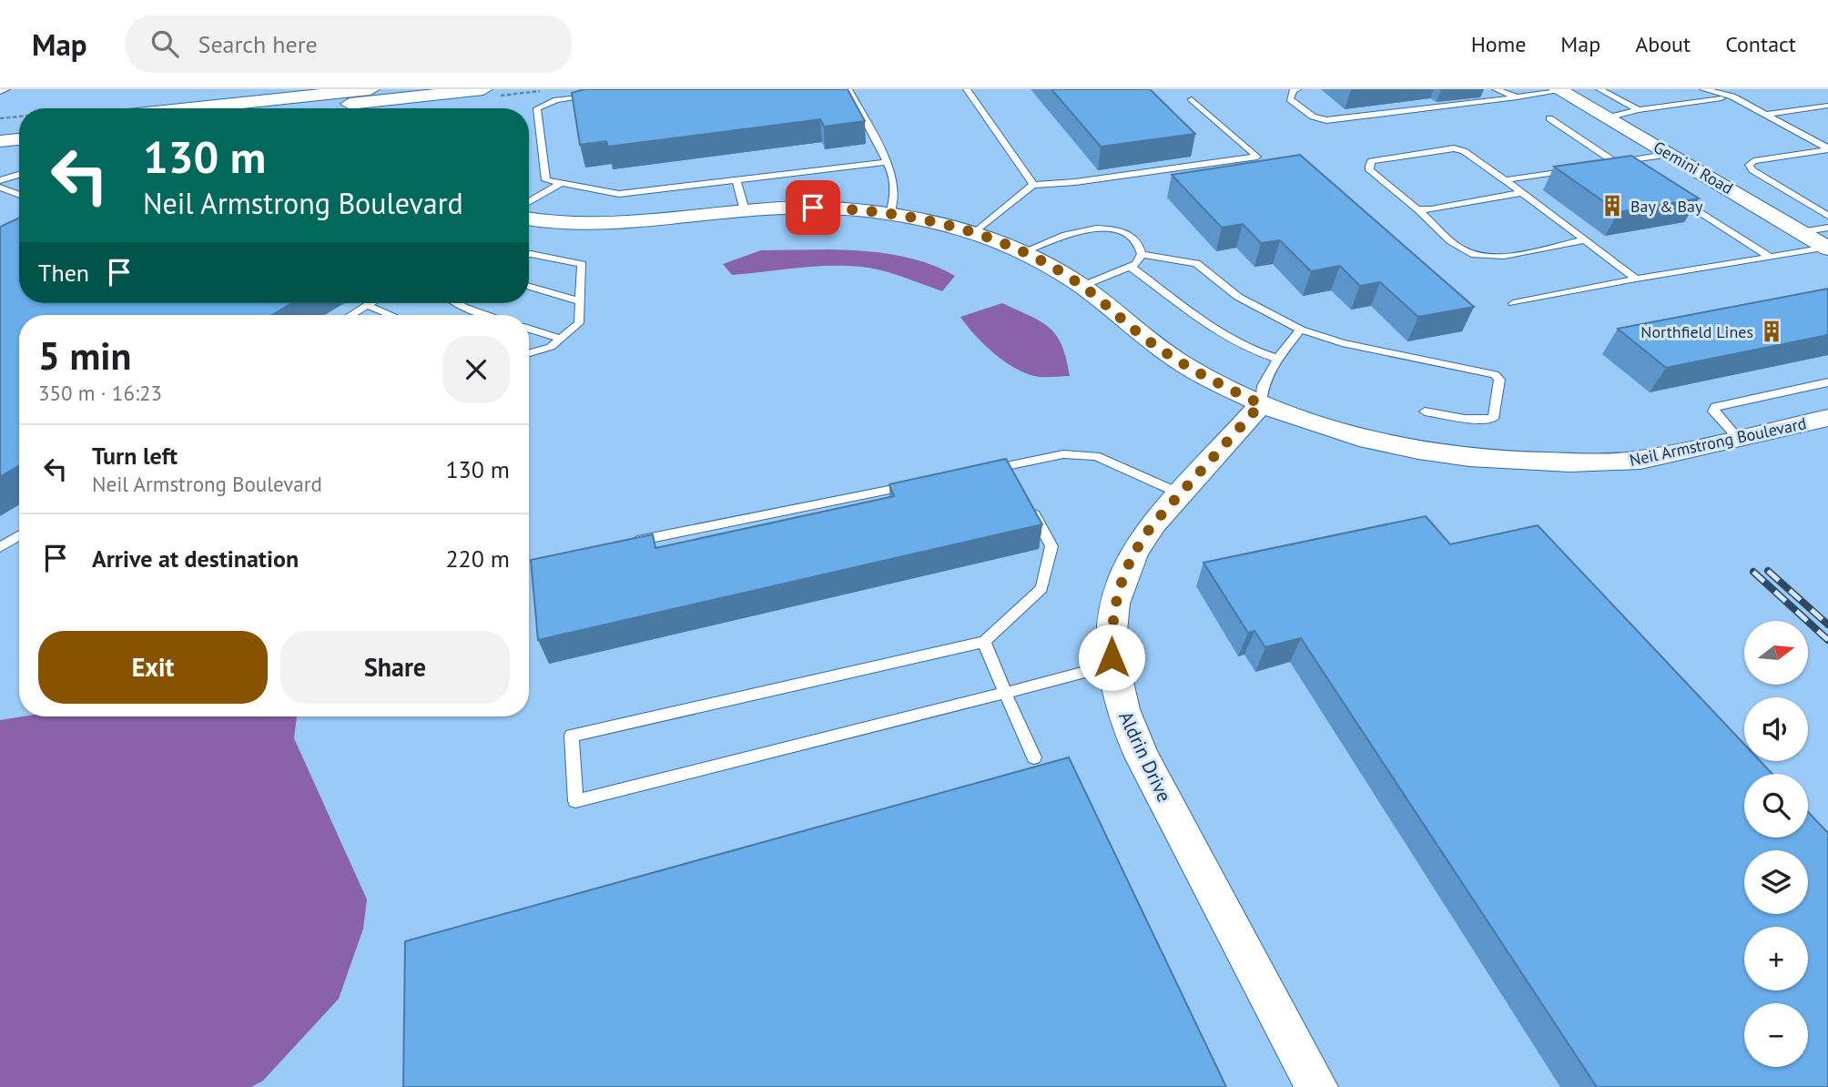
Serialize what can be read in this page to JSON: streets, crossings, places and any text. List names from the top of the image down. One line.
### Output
{"streets":{"street":["Gemini Road","Neil Armstrong Boulevard","Aldrin Drive"]},"crossings":[["Neil Armstrong Boulevard","Aldrin Drive"]],"places":{"building":["Bay & Bay","Northfield Lines"]},"north":"right","page":{"header":"Map","search":"Search here","nav":["Home","Map","About","Contact"],"turn":["130 m","Neil Armstrong Boulevard"],"then":"Then","heading":["5 min","350 m · 16:23"],"list":[{"name":"Turn left","note":"Neil Armstrong Boulevard","value":"130 m"},{"name":"Arrive at destination","value":"220 m"}],"buttons":["Exit","Share"],"map_buttons":["+","−"]}}
